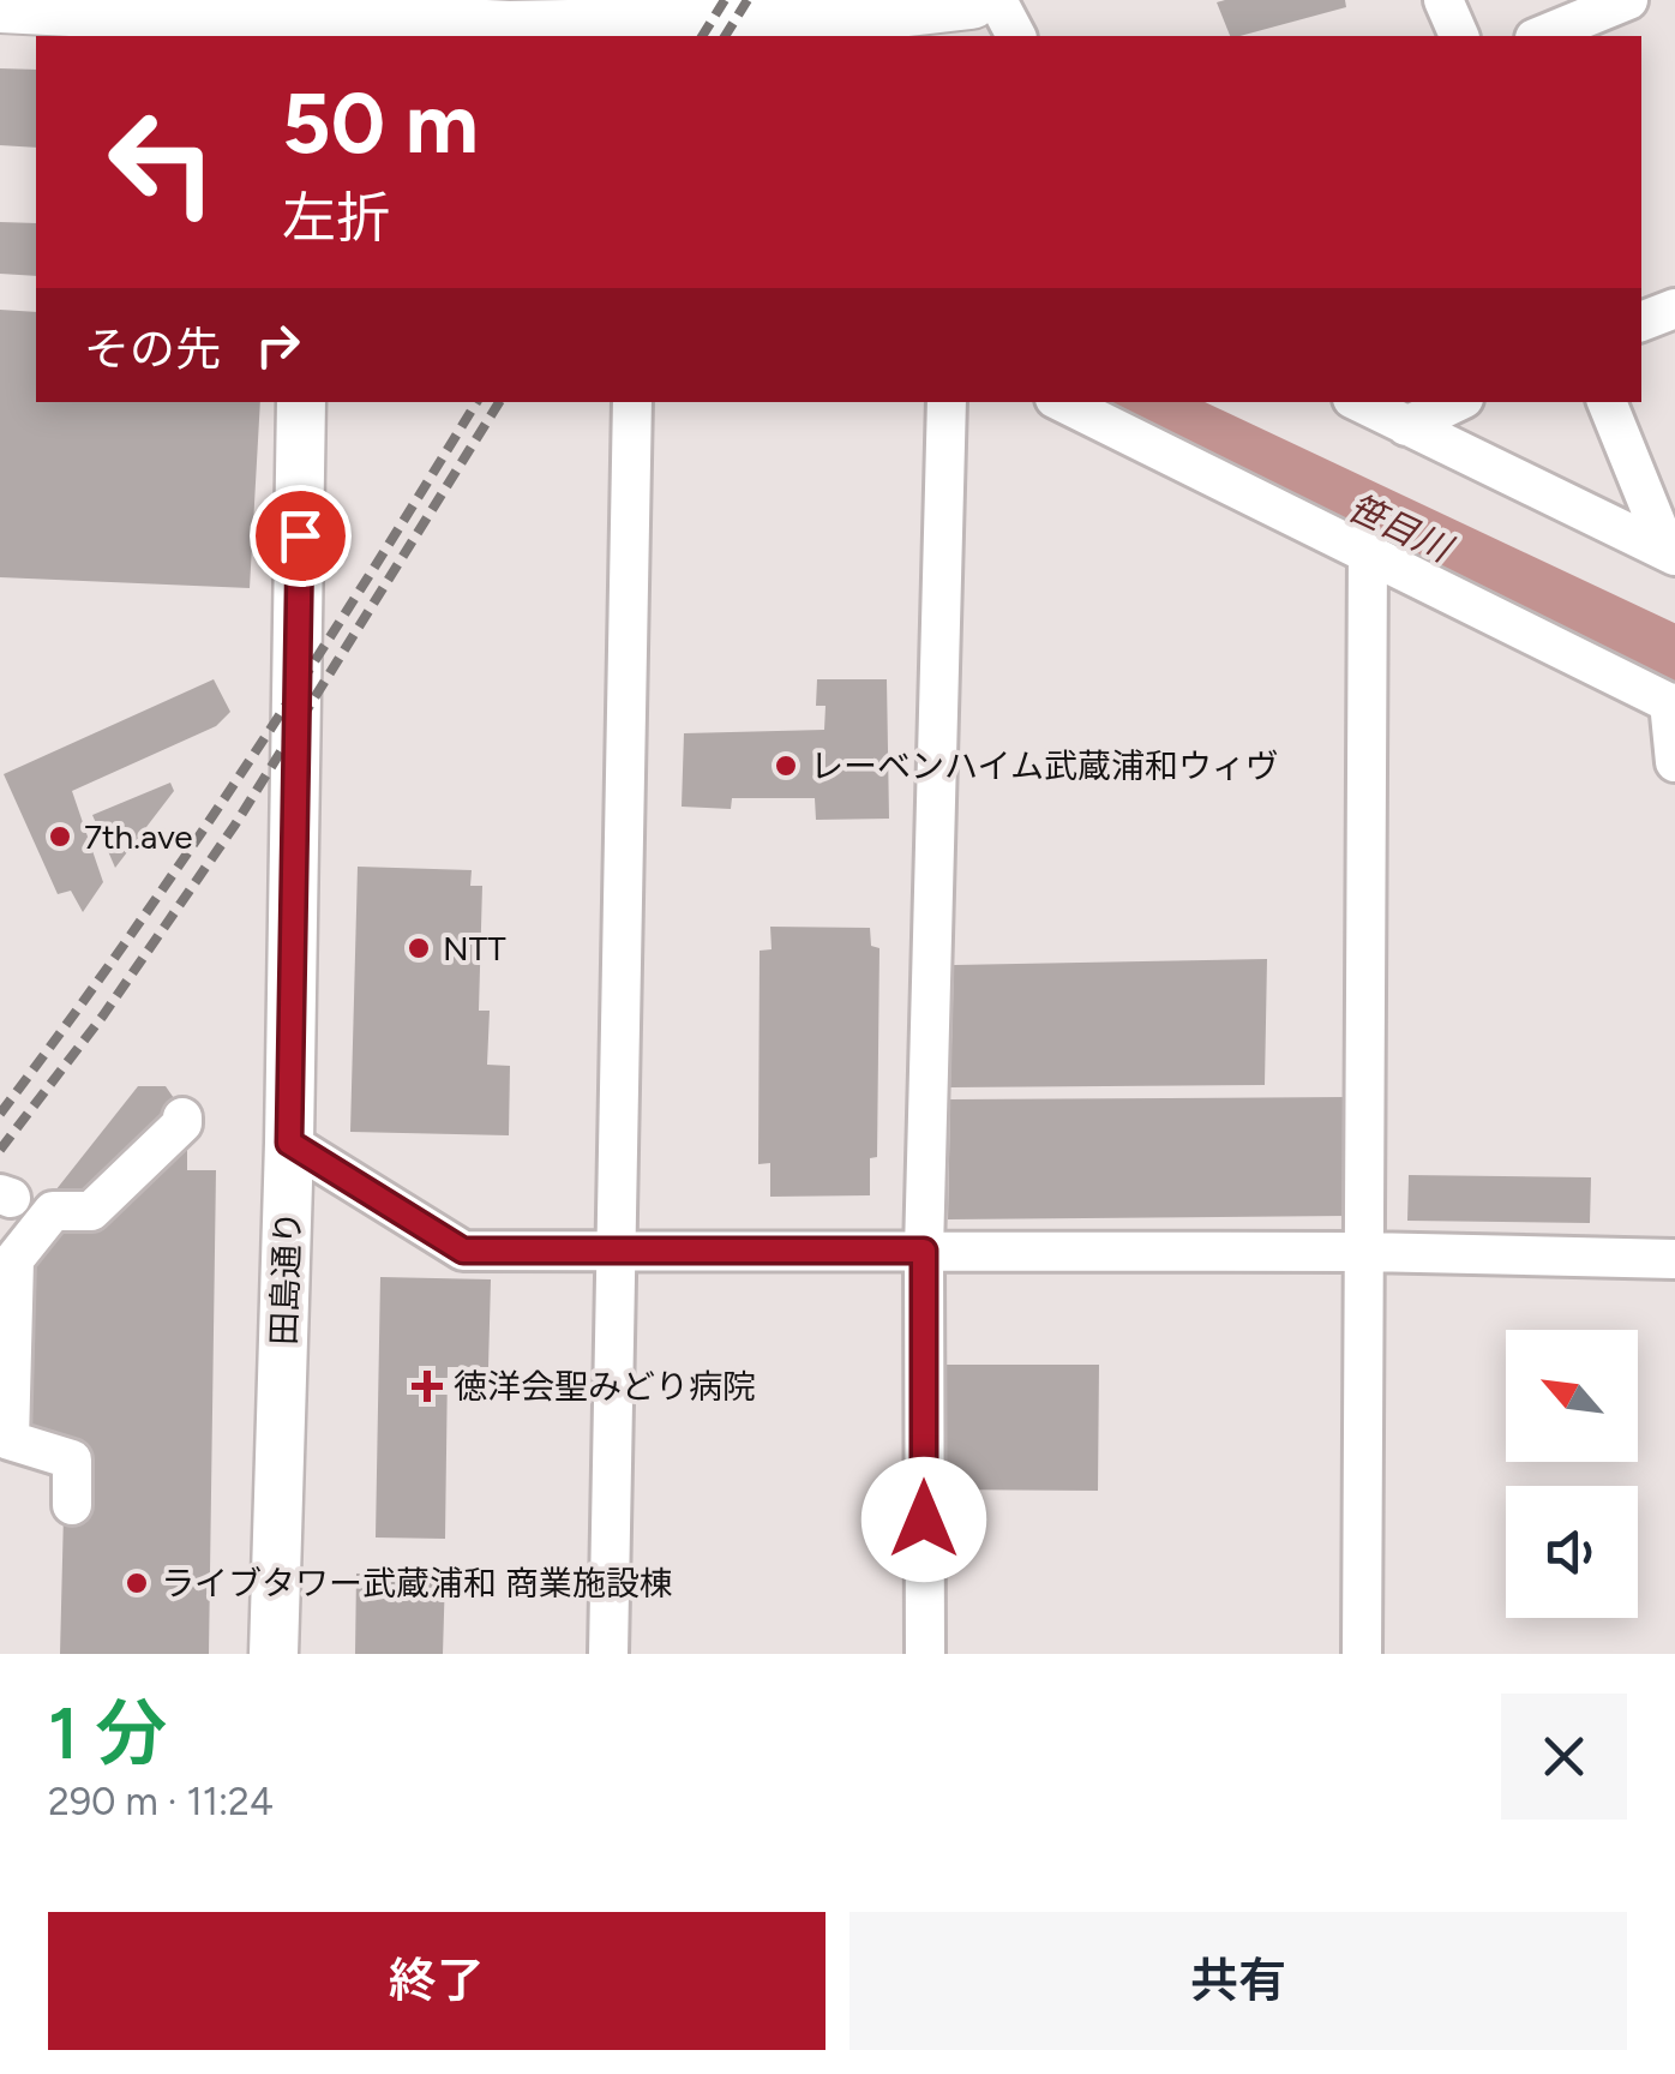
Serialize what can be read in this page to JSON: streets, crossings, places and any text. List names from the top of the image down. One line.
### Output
{"streets":{"main road":["田島通り"]},"water":["笹目川"],"places":{"other":["レーベンハイム武蔵浦和ウィヴ","7th.ave","NTT","ライブタワー武蔵浦和 商業施設棟"],"health":["徳洋会聖みどり病院"]},"north":"top left","page":{"turn":["50 m","左折"],"then":"その先","heading":["1 分","290 m · 11:24"],"buttons":["終了","共有"]}}
